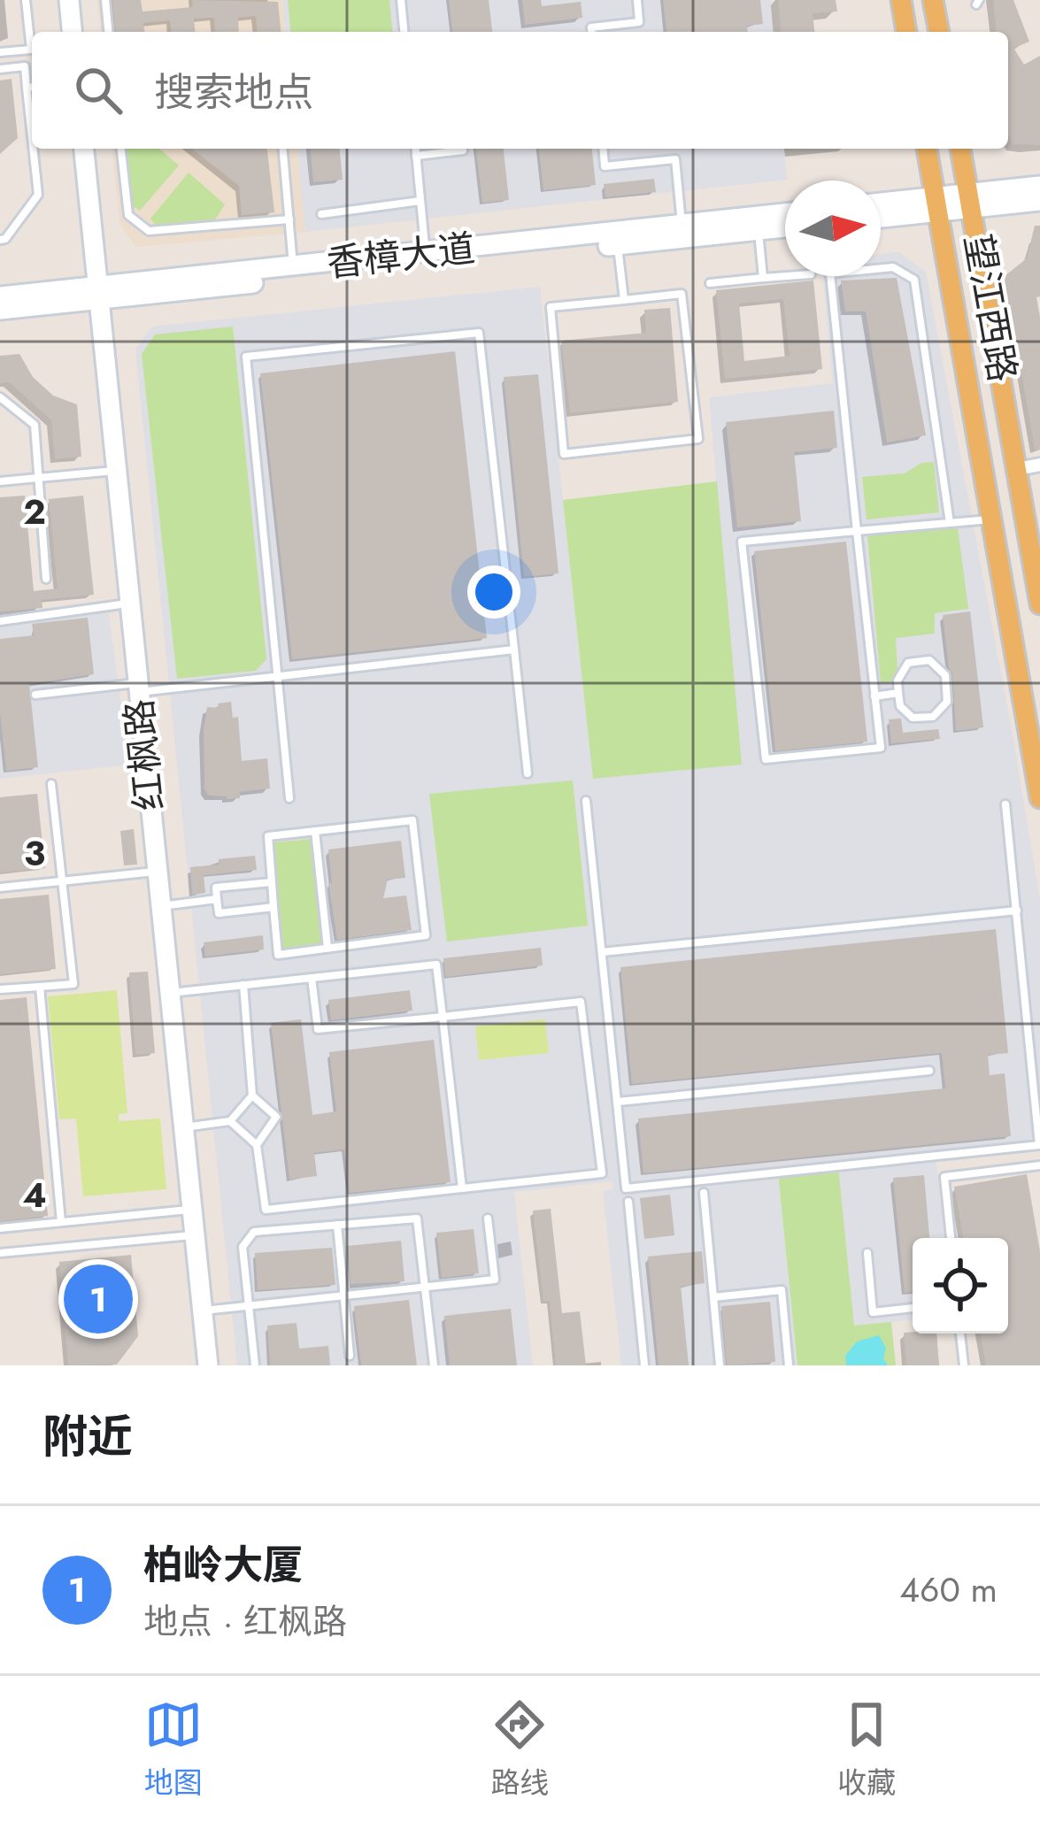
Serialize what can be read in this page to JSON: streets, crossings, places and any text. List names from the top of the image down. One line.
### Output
{"streets":{"main road":["香樟大道","望江西路","红枫路"]},"crossings":[["香樟大道","红枫路"]],"north":"right","page":{"search":"搜索地点","pins":"1","heading":"附近","list":[{"mark":"1","name":"柏岭大厦","note":"地点 · 红枫路","value":"460 m"}],"nav":["地图","路线","收藏"]},"grid":{"rows":["2","3","4"]}}
